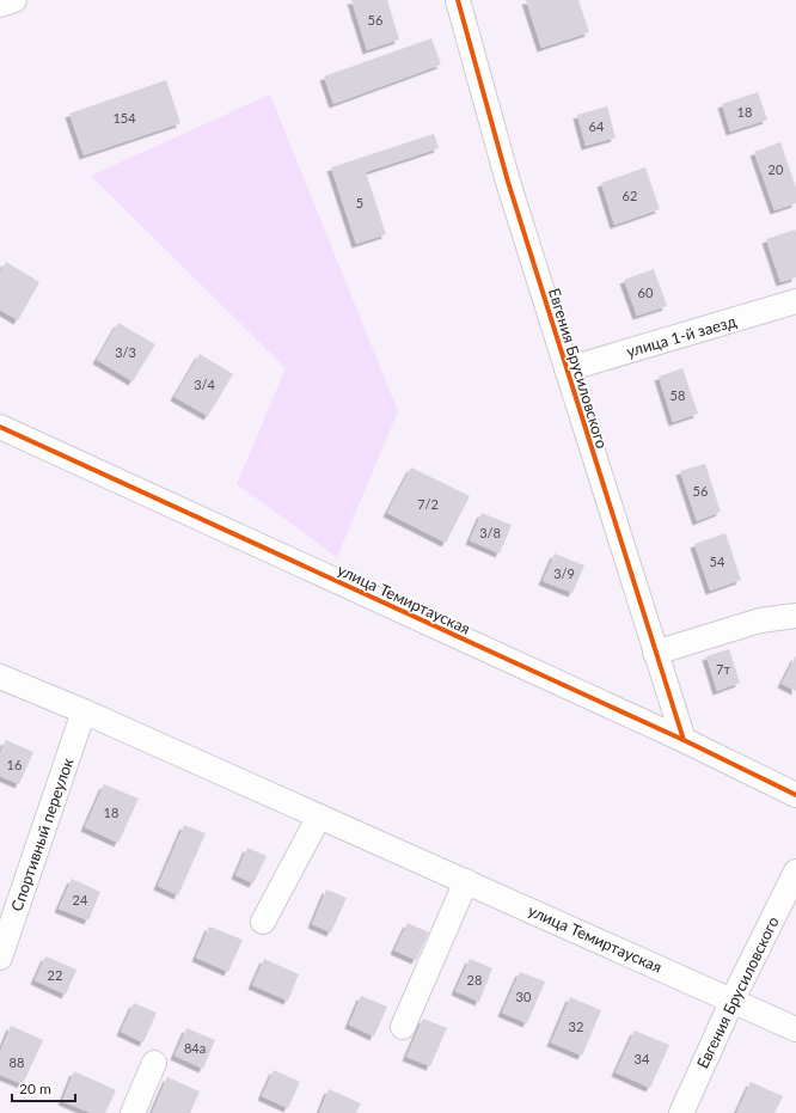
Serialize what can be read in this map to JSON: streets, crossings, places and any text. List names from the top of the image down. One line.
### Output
{"streets":{"street":["улица 1-й заезд","Евгения Брусиловского","улица Темиртауская","Спортивный переулок"]},"crossings":[["улица 1-й заезд","Евгения Брусиловского"],["Евгения Брусиловского","улица Темиртауская"],["улица Темиртауская","Спортивный переулок"]],"house_numbers":["56","18","154","64","20","62","5","60","3/3","3/4","58","56","7/2","3/8","54","3/9","7т","16","18","24","22","28","30","32","84а","34","88"],"scale_bar":"20 m"}
